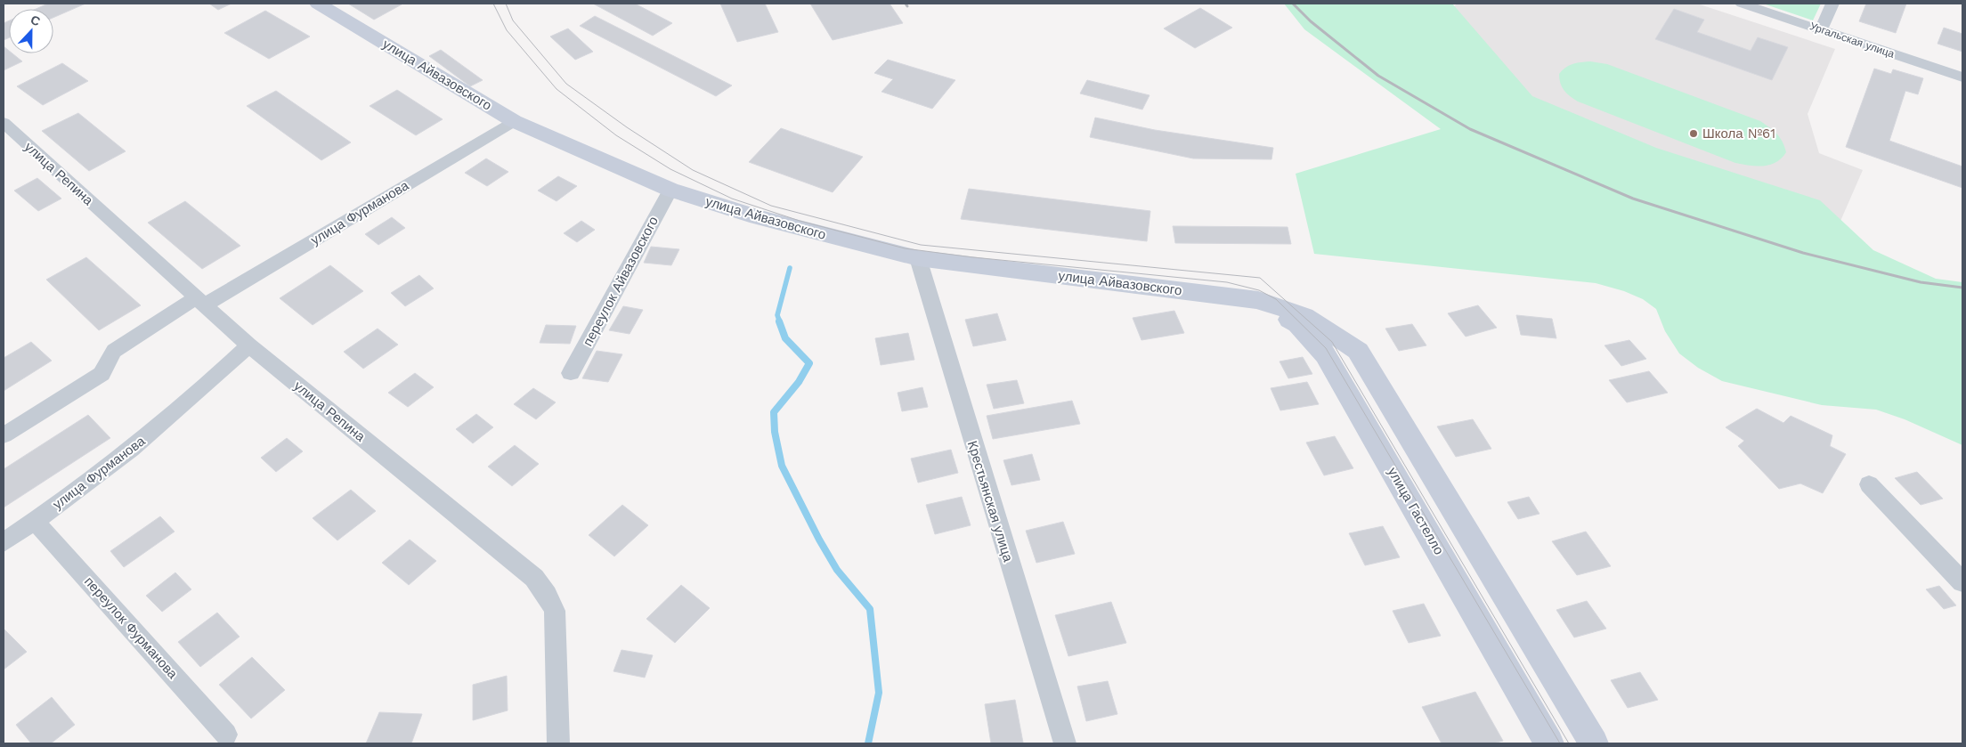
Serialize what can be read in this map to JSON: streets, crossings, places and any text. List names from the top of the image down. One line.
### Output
{"streets":{"street":["Ургальская улица","улица Айвазовского","улица Репина","улица Фурманова","переулок Айвазовского","Крестьянская улица","улица Гастелло","переулок Фурманова"]},"crossings":[["улица Айвазовского","улица Фурманова"],["улица Айвазовского","переулок Айвазовского"],["улица Айвазовского","Крестьянская улица"],["улица Айвазовского","улица Гастелло"],["улица Репина","улица Фурманова"],["улица Фурманова","переулок Фурманова"]],"places":["Школа №61"],"north":"top"}
